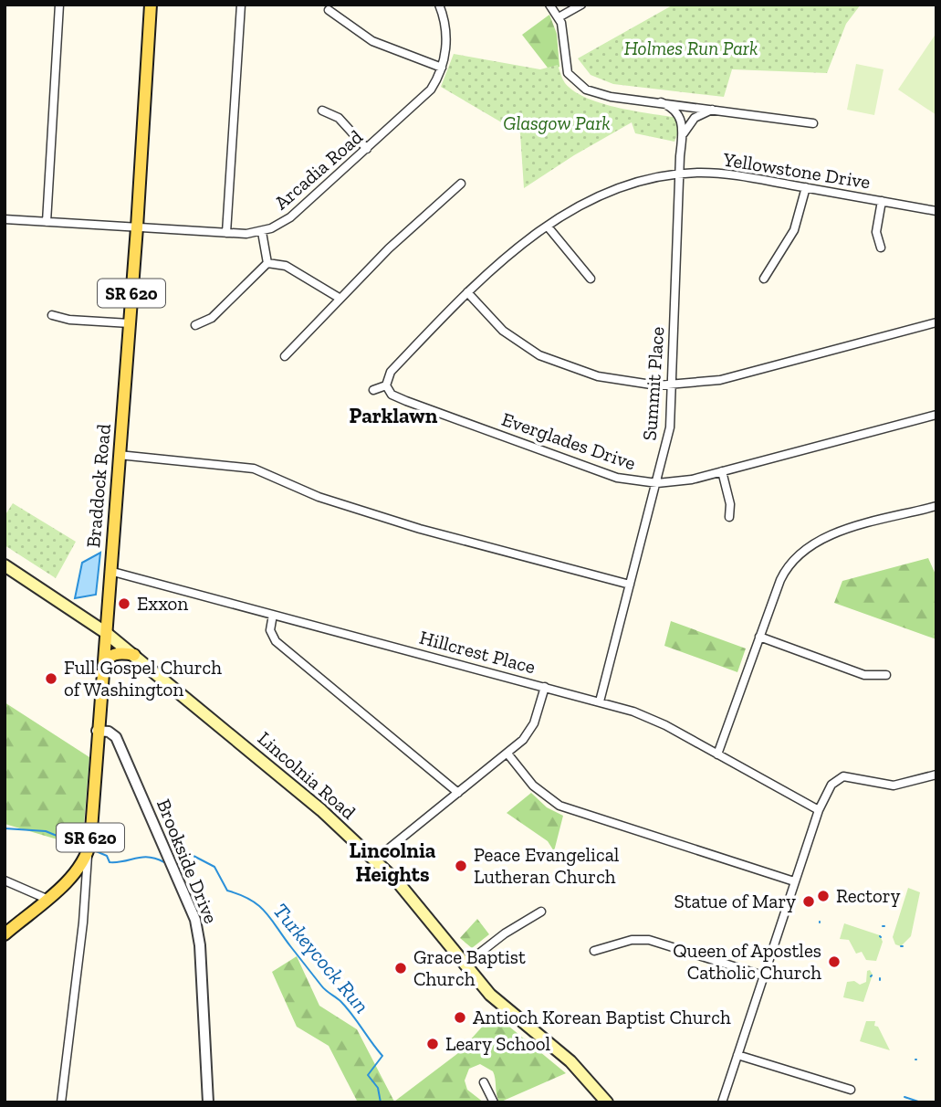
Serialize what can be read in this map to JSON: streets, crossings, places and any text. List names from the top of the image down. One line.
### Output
{"streets":{"main road":["SR 620","Braddock Road","Lincolnia Road"],"street":["Arcadia Road","Yellowstone Drive","Summit Place","Everglades Drive","Hillcrest Place","Brookside Drive"]},"crossings":[["Arcadia Road","Braddock Road"],["Yellowstone Drive","Summit Place"],["Yellowstone Drive","Everglades Drive"],["SR 620","Braddock Road"],["Summit Place","Everglades Drive"],["Summit Place","Hillcrest Place"],["Braddock Road","Hillcrest Place"],["Braddock Road","Lincolnia Road"],["Braddock Road","Brookside Drive"]],"districts":["Parklawn","Lincolnia Heights"],"water":["Turkeycock Run"],"parks":["Holmes Run Park","Glasgow Park"],"places":["Exxon","Full Gospel Church of Washington","Peace Evangelical Lutheran Church","Rectory","Statue of Mary","Queen of Apostles Catholic Church","Grace Baptist Church","Antioch Korean Baptist Church","Leary School"]}
